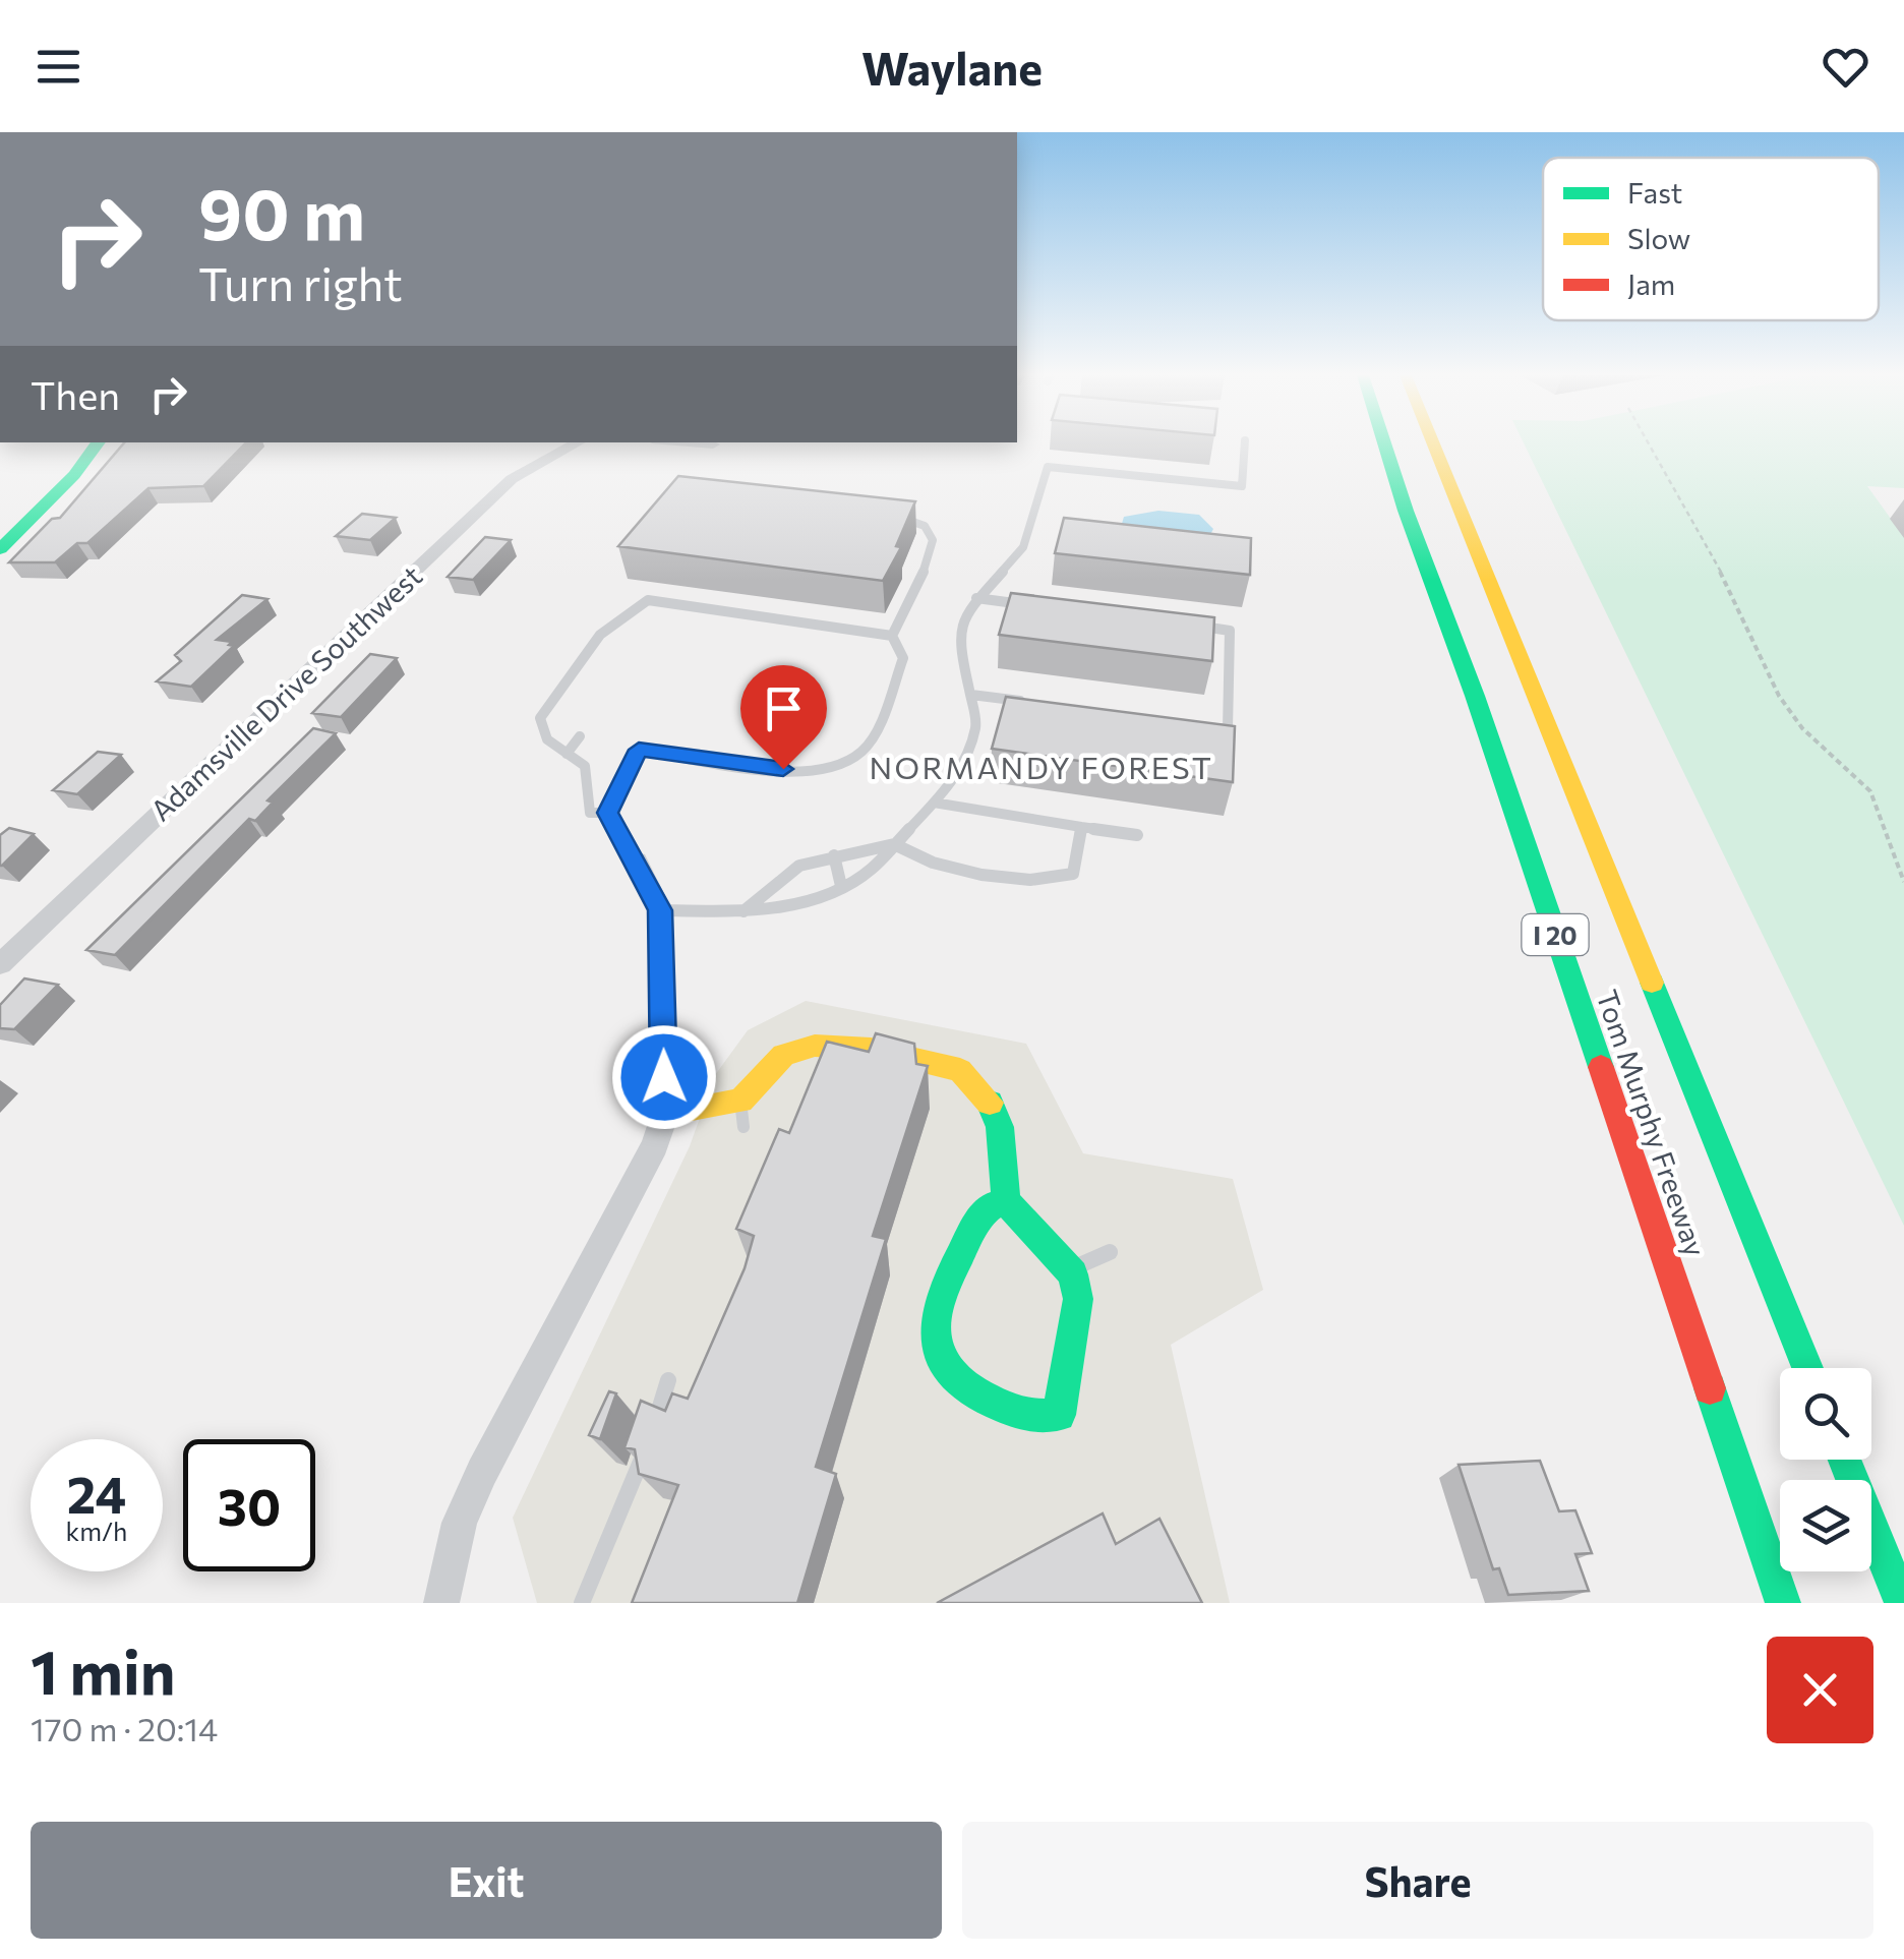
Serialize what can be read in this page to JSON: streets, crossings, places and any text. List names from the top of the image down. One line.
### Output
{"streets":{"main road":["I 20","Tom Murphy Freeway"],"street":["Adamsville Drive Southwest"]},"districts":["NORMANDY FOREST"],"legend":["Fast","Slow","Jam"],"page":{"header":"Waylane","turn":["90 m","Turn right"],"then":"Then","speed":"24 km/h","limit":"30","heading":["1 min","170 m · 20:14"],"buttons":["Exit","Share"]}}
